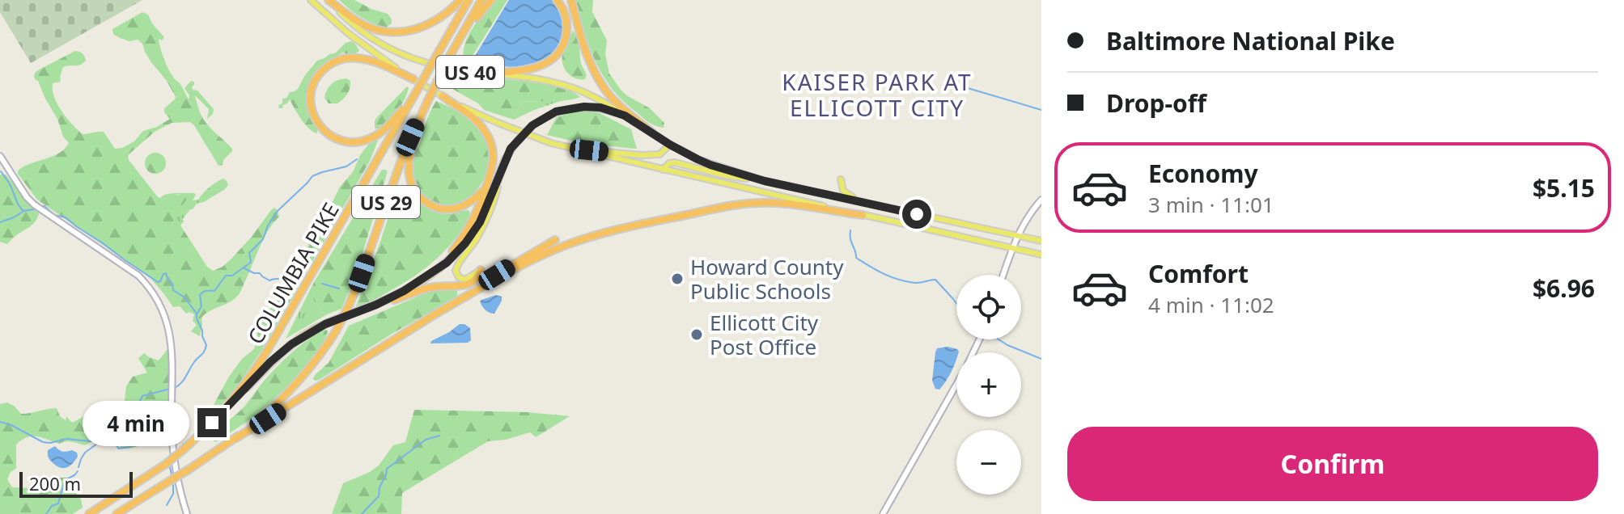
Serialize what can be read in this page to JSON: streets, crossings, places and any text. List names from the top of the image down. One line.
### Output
{"streets":{"highway":["US 29","COLUMBIA PIKE"],"main road":["US 40"]},"crossings":[["US 40","US 29"]],"districts":["KAISER PARK AT ELLICOTT CITY"],"places":["Howard County Public Schools","Ellicott City Post Office"],"scale_bar":"200 m","page":{"banner":["Baltimore National Pike","Drop-off"],"list":[{"name":"Economy","note":"3 min · 11:01","value":"$5.15"},{"name":"Comfort","note":"4 min · 11:02","value":"$6.96"}],"map_buttons":["+","−"],"bubble":"4 min","buttons":"Confirm","scale":"200 m"}}
